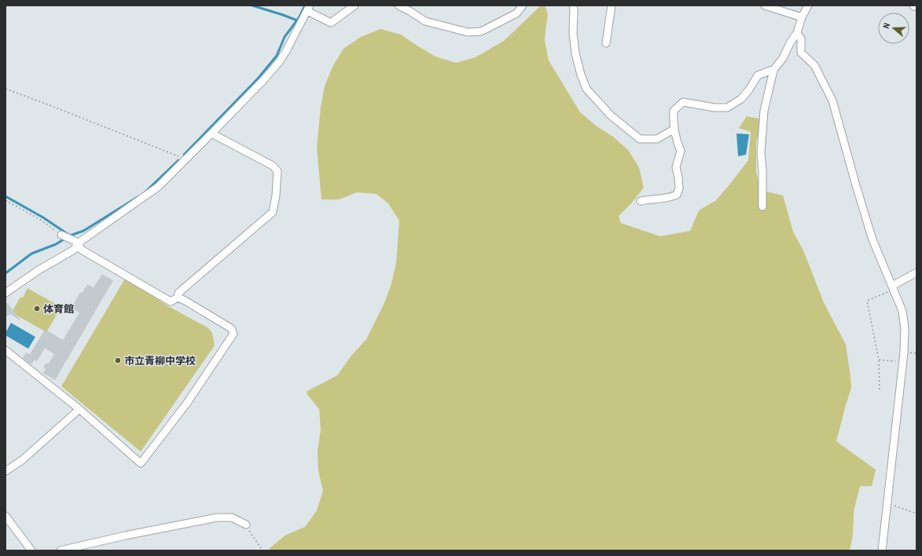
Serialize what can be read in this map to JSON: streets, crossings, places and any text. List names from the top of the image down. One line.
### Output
{"places":["体育館","市立青柳中学校"],"north":"left"}
